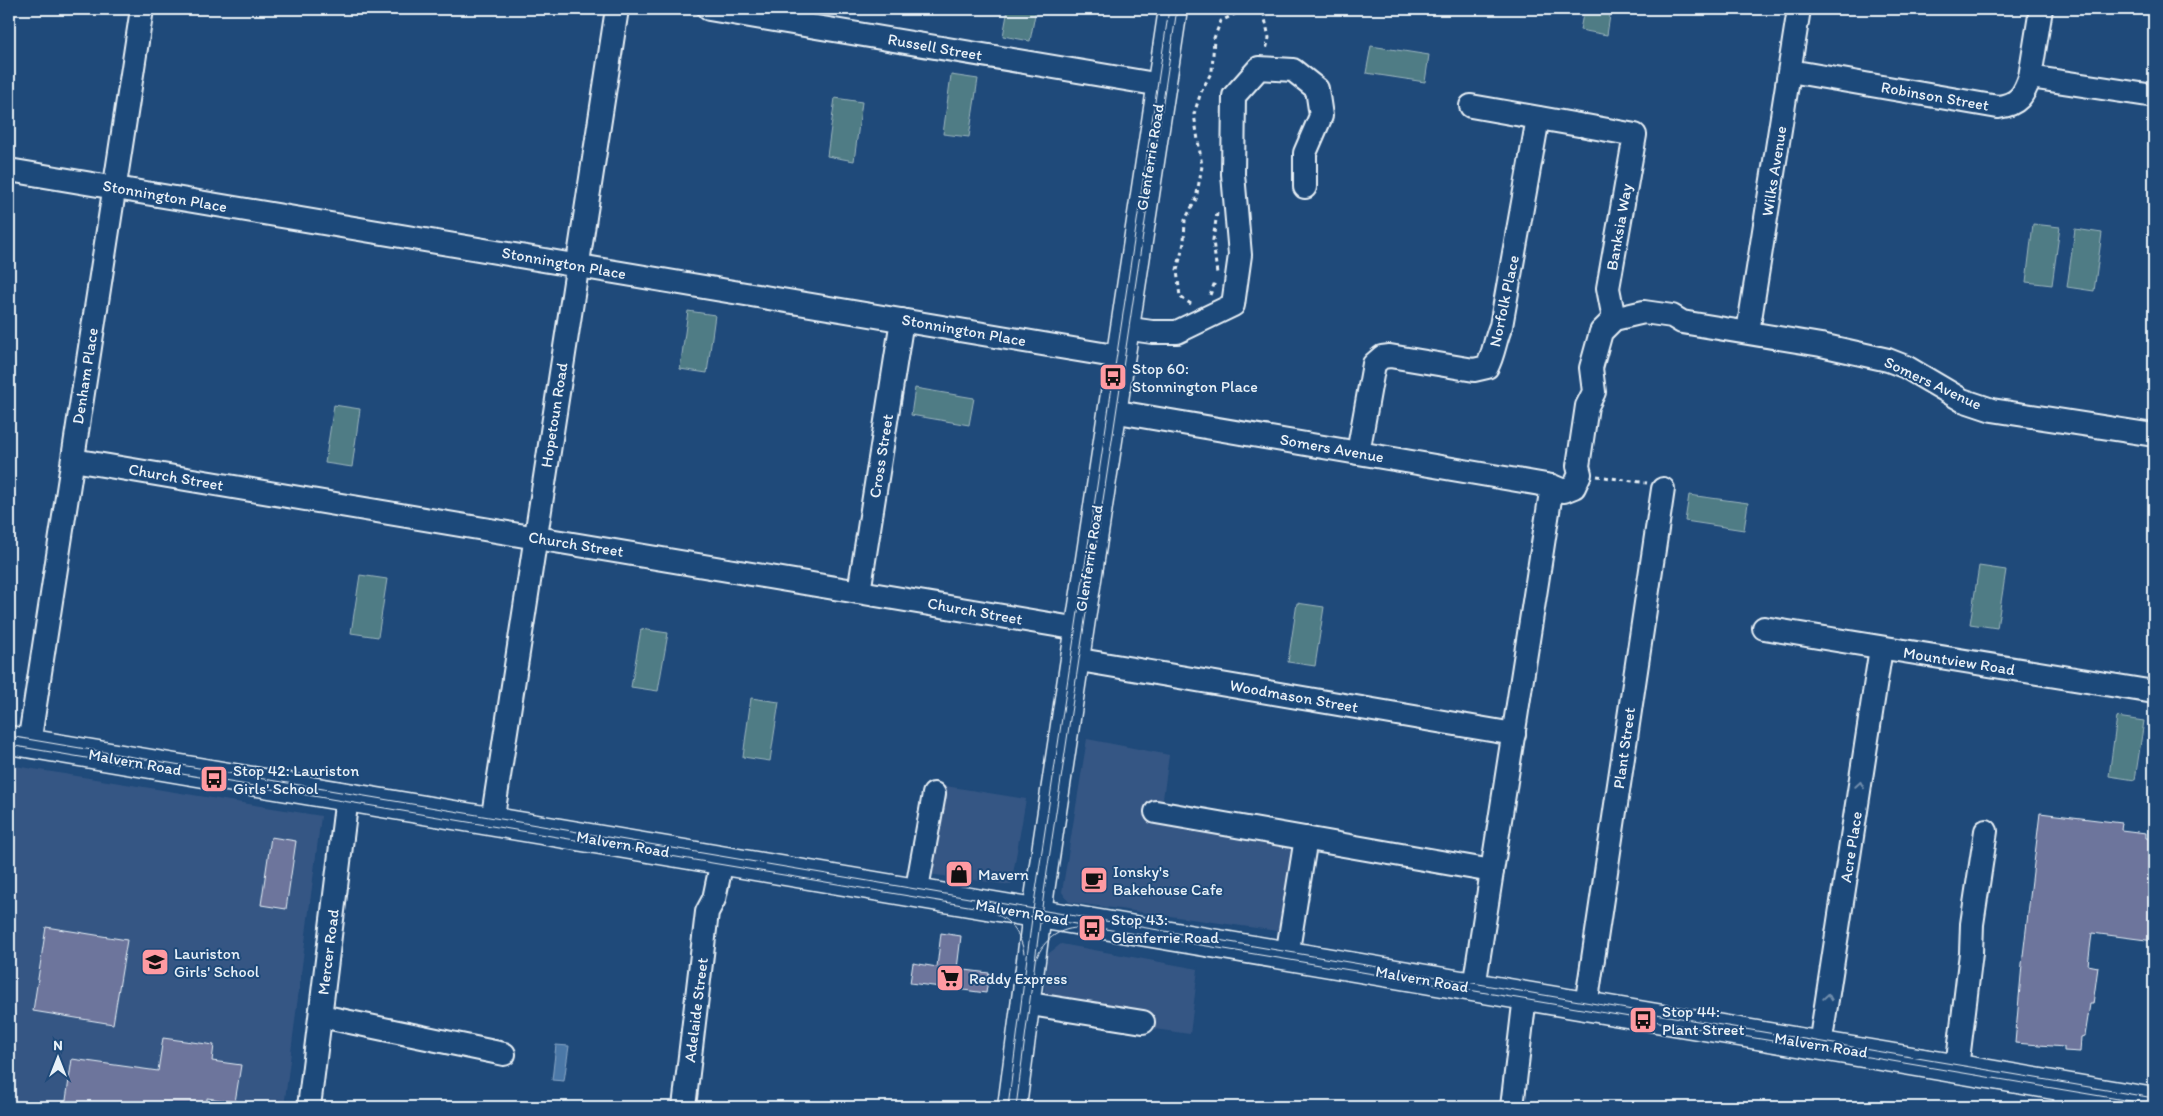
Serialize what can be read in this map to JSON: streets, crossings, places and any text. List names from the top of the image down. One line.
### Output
{"streets":{"main road":["Glenferrie Road","Malvern Road"],"street":["Russell Street","Robinson Street","Wilks Avenue","Stonnington Place","Banksia Way","Norfolk Place","Denham Place","Somers Avenue","Hopetoun Road","Cross Street","Church Street","Mountview Road","Woodmason Street","Plant Street","Acre Place","Mercer Road","Adelaide Street"]},"crossings":[["Russell Street","Glenferrie Road"],["Robinson Street","Wilks Avenue"],["Glenferrie Road","Stonnington Place"],["Glenferrie Road","Somers Avenue"],["Glenferrie Road","Church Street"],["Glenferrie Road","Woodmason Street"],["Glenferrie Road","Malvern Road"],["Wilks Avenue","Somers Avenue"],["Stonnington Place","Denham Place"],["Stonnington Place","Hopetoun Road"],["Stonnington Place","Cross Street"],["Banksia Way","Norfolk Place"],["Banksia Way","Somers Avenue"],["Norfolk Place","Somers Avenue"],["Denham Place","Church Street"],["Denham Place","Malvern Road"],["Hopetoun Road","Church Street"],["Hopetoun Road","Malvern Road"],["Cross Street","Church Street"],["Mountview Road","Acre Place"],["Plant Street","Malvern Road"],["Malvern Road","Acre Place"],["Malvern Road","Mercer Road"],["Malvern Road","Adelaide Street"]],"places":{"bus stop":["Stop 60: Stonnington Place","Stop 42: Lauriston Girls' School","Stop 43: Glenferrie Road","Stop 44: Plant Street"],"shop":["Mavern"],"cafe":["Ionsky's Bakehouse Cafe"],"school or university":["Lauriston Girls' School"],"supermarket":["Reddy Express"]},"north":"top"}
